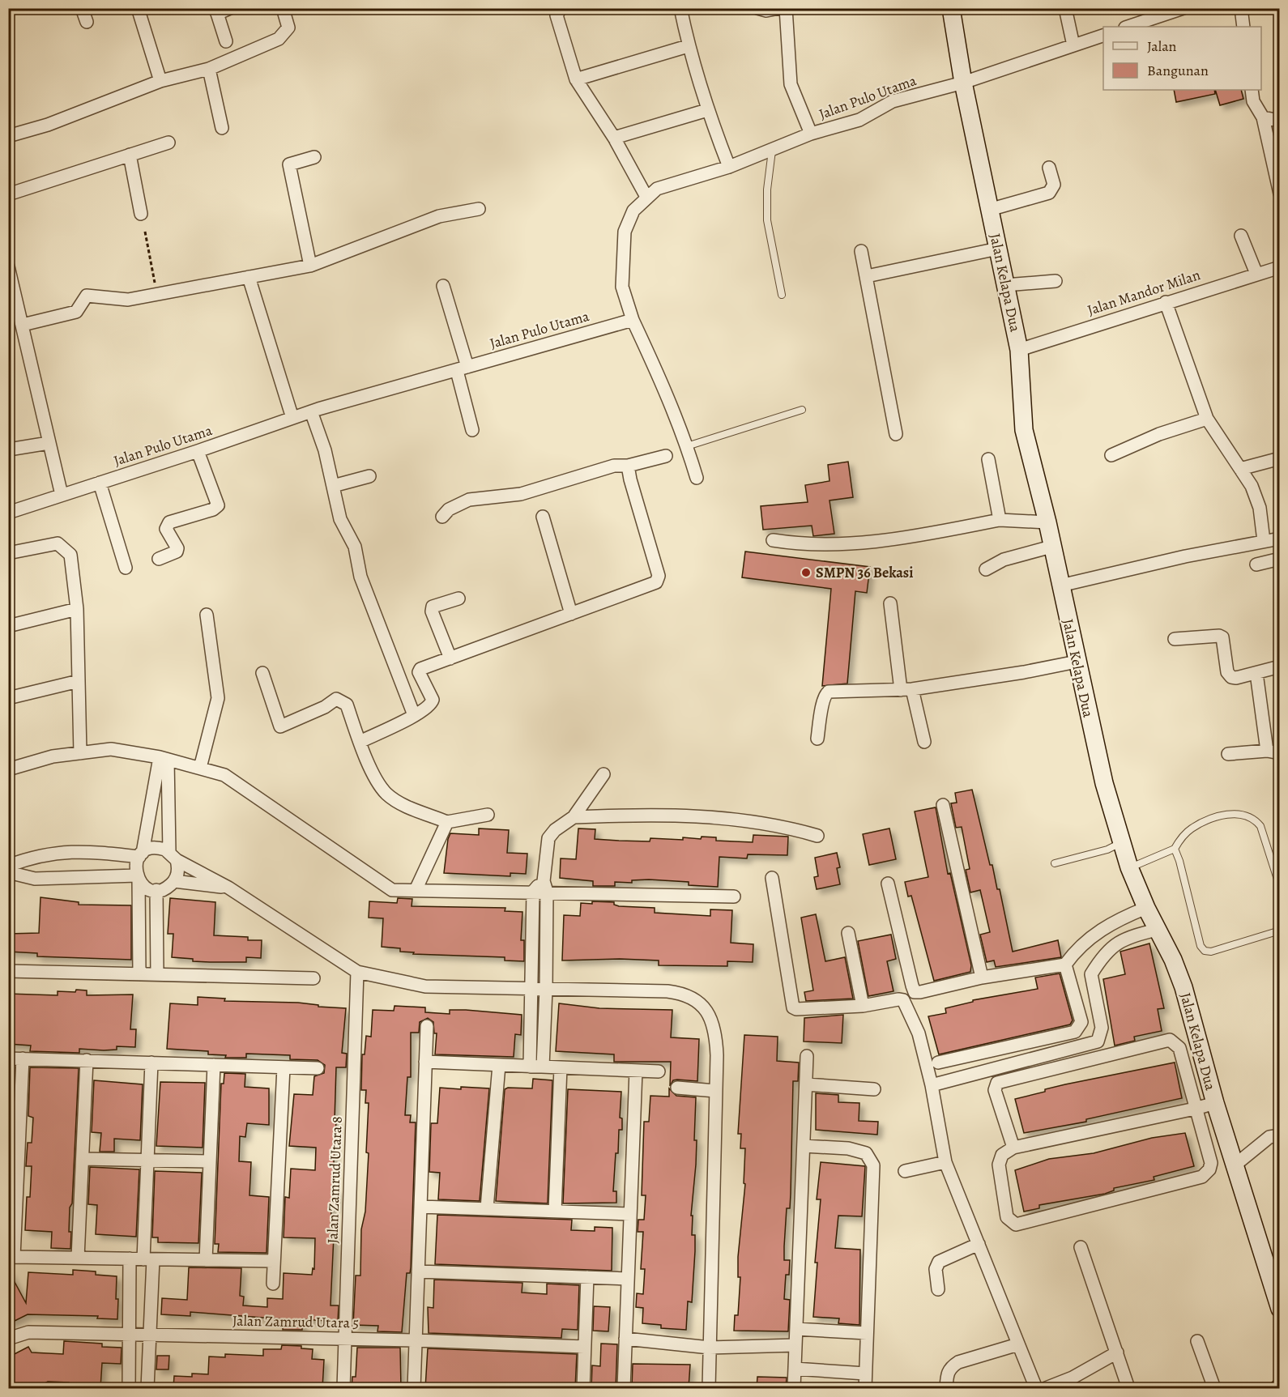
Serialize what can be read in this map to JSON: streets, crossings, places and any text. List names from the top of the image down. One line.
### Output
{"streets":{"main road":["Jalan Kelapa Dua"],"street":["Jalan Pulo Utama","Jalan Mandor Milan","Jalan Zamrud Utara 8","Jalan Zamrud Utara 5"]},"crossings":[["Jalan Pulo Utama","Jalan Kelapa Dua"],["Jalan Kelapa Dua","Jalan Mandor Milan"],["Jalan Zamrud Utara 8","Jalan Zamrud Utara 5"]],"places":["SMPN 36 Bekasi"],"legend":["Jalan","Bangunan"]}
